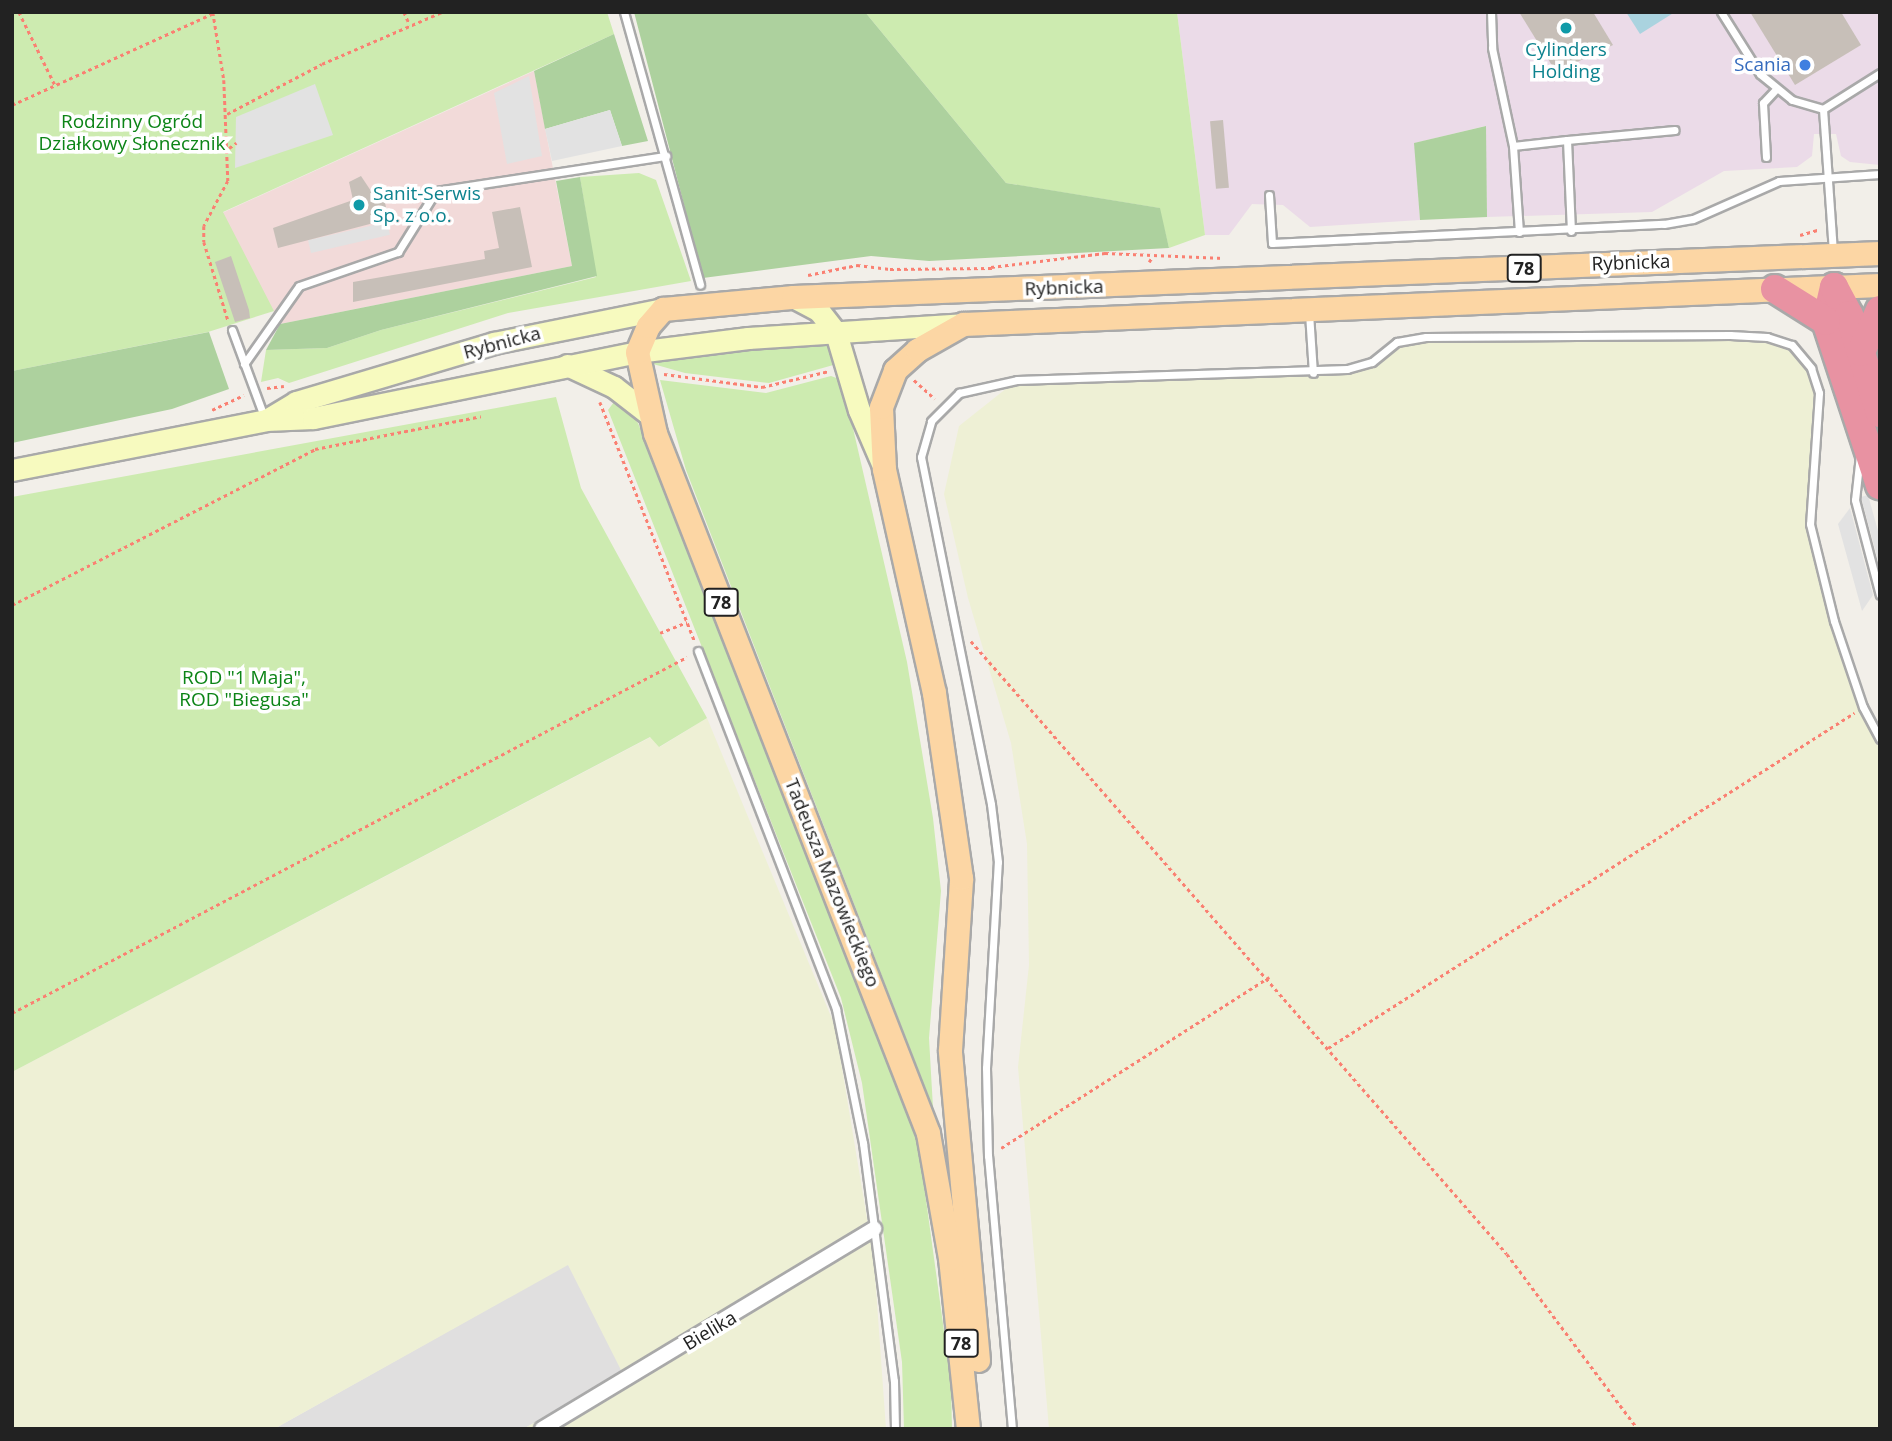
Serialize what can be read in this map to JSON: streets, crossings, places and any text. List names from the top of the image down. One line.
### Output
{"streets":{"main road":["Rybnicka","78","Tadeusza Mazowieckiego"],"street":["Bielika"]},"crossings":[["Rybnicka","78"],["Rybnicka","Tadeusza Mazowieckiego"]],"parks":["Rodzinny Ogród Działkowy Słonecznik","ROD \"1 Maja\", ROD \"Biegusa\""],"places":["Cylinders Holding","Scania","Sanit-Serwis Sp. z o.o."]}
